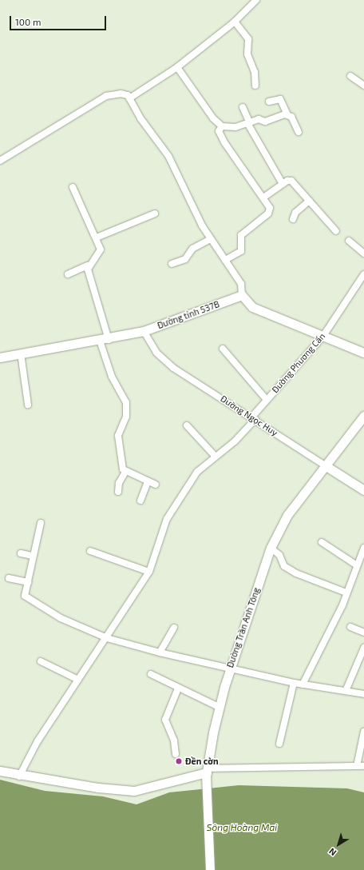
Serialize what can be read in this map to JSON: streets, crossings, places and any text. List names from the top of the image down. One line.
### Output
{"streets":{"main road":["Đường tỉnh 537B","Đường Ngọc Huy","Đường Trần Anh Tông"],"street":["Đường Phương Cấn"]},"crossings":[["Đường tỉnh 537B","Đường Ngọc Huy"],["Đường Phương Cấn","Đường Ngọc Huy"],["Đường Ngọc Huy","Đường Trần Anh Tông"]],"water":["Sông Hoàng Mai"],"places":["Đền cờn"],"scale_bar":"100 m","north":"bottom left"}
